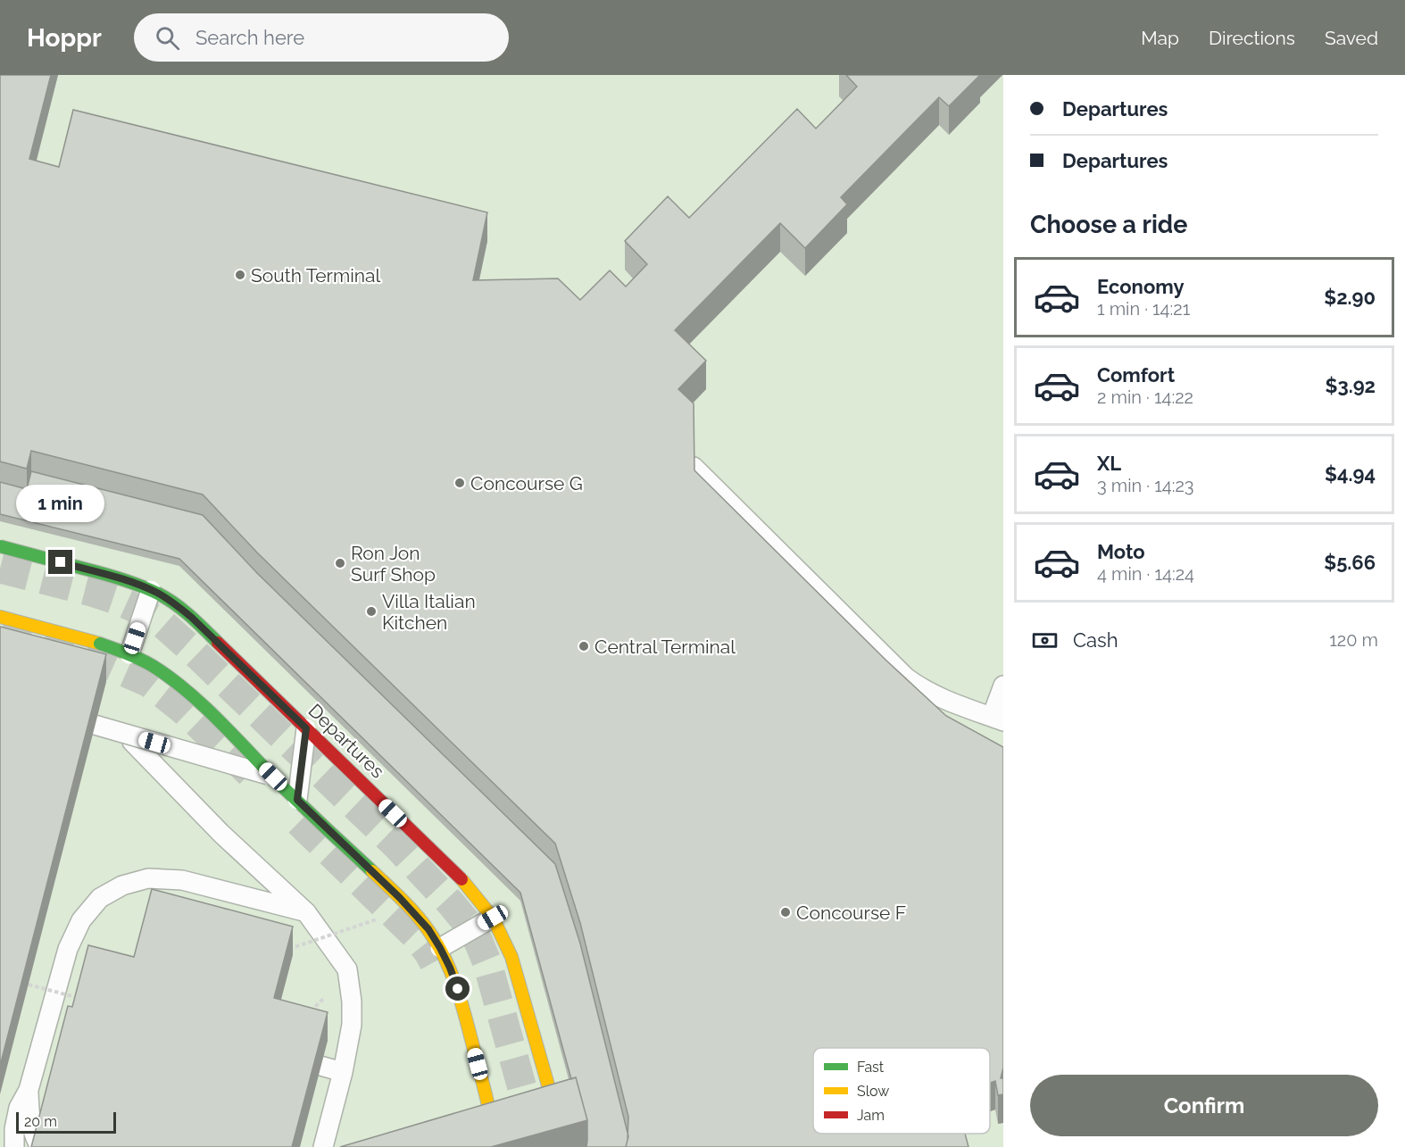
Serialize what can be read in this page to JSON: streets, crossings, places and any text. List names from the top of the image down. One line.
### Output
{"streets":{"main road":["Departures"]},"places":["South Terminal","Concourse G","Ron Jon Surf Shop","Villa Italian Kitchen","Central Terminal","Concourse F"],"legend":["Fast","Slow","Jam"],"scale_bar":"20 m","page":{"header":"Hoppr","search":"Search here","nav":["Map","Directions","Saved"],"banner":["Departures","Departures"],"heading":"Choose a ride","list":[{"name":"Economy","note":"1 min · 14:21","value":"$2.90"},{"name":"Comfort","note":"2 min · 14:22","value":"$3.92"},{"name":"XL","note":"3 min · 14:23","value":"$4.94"},{"name":"Moto","note":"4 min · 14:24","value":"$5.66"}],"bubble":"1 min","pay":["Cash","120 m"],"buttons":"Confirm","scale":"20 m"}}
